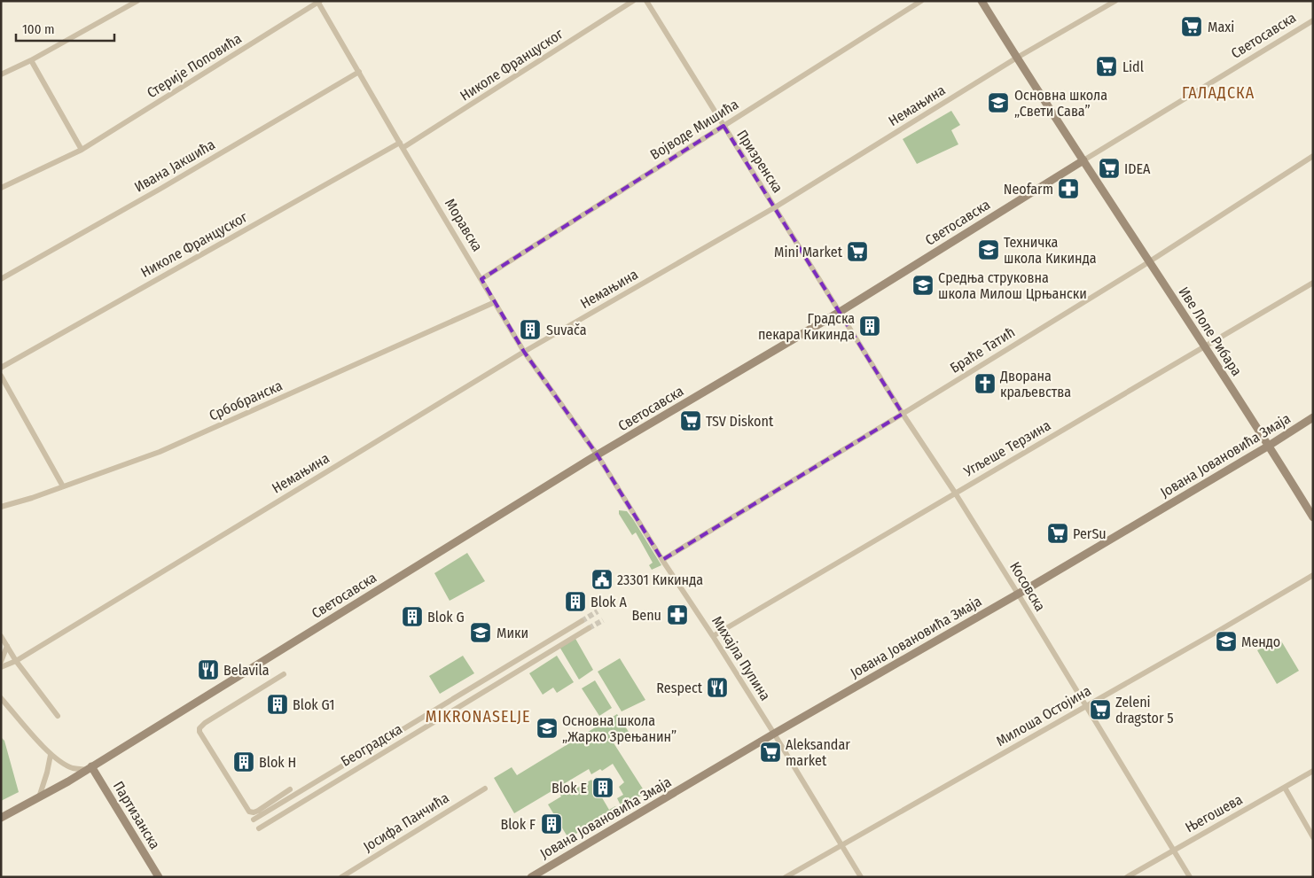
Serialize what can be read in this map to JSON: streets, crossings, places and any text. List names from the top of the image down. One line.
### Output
{"streets":{"street":["Светосавска","Николе Француског","Стерије Поповића","Немањина","Војводе Мишића","Призренска","Ивана Јакшића","Моравска","Иве Лоле Рибара","Браће Татић","Србобранска","Угљеше Терзина","Јована Јовановића Змаја","Косовска","Михајла Пупина","Милоша Остојина","Београдска","Његошева","Партизанска","Јосифа Панчића"]},"crossings":[["Светосавска","Призренска"],["Светосавска","Моравска"],["Светосавска","Иве Лоле Рибара"],["Светосавска","Косовска"],["Светосавска","Михајла Пупина"],["Светосавска","Партизанска"],["Николе Француског","Моравска"],["Стерије Поповића","Моравска"],["Немањина","Призренска"],["Немањина","Моравска"],["Немањина","Иве Лоле Рибара"],["Војводе Мишића","Призренска"],["Војводе Мишића","Моравска"],["Призренска","Косовска"],["Ивана Јакшића","Моравска"],["Моравска","Србобранска"],["Моравска","Михајла Пупина"],["Иве Лоле Рибара","Браће Татић"],["Иве Лоле Рибара","Угљеше Терзина"],["Иве Лоле Рибара","Јована Јовановића Змаја"],["Браће Татић","Косовска"],["Браће Татић","Михајла Пупина"],["Угљеше Терзина","Косовска"],["Угљеше Терзина","Михајла Пупина"],["Јована Јовановића Змаја","Косовска"],["Јована Јовановића Змаја","Михајла Пупина"],["Косовска","Милоша Остојина"],["Косовска","Његошева"],["Михајла Пупина","Милоша Остојина"]],"districts":["ГАЛАДСКА","MIKRONASELJE"],"places":{"supermarket":["Maxi","Lidl","IDEA","Mini Market","TSV Diskont","PerSu","Zeleni dragstor 5","Aleksandar market"],"school or university":["Основна школа „Свети Сава”","Техничка школа Кикинда","Средња струковна школа Милош Црњански","Мики","Мендо","Основна школа „Жарко Зрењанин”"],"pharmacy":["Neofarm","Benu"],"building":["Градска пекара Кикинда","Suvača","Blok A","Blok G","Blok G1","Blok H","Blok E","Blok F"],"church":["Дворана краљевства"],"public building":["23301 Кикинда"],"restaurant":["Belavila","Respect"]},"scale_bar":"100 m"}
